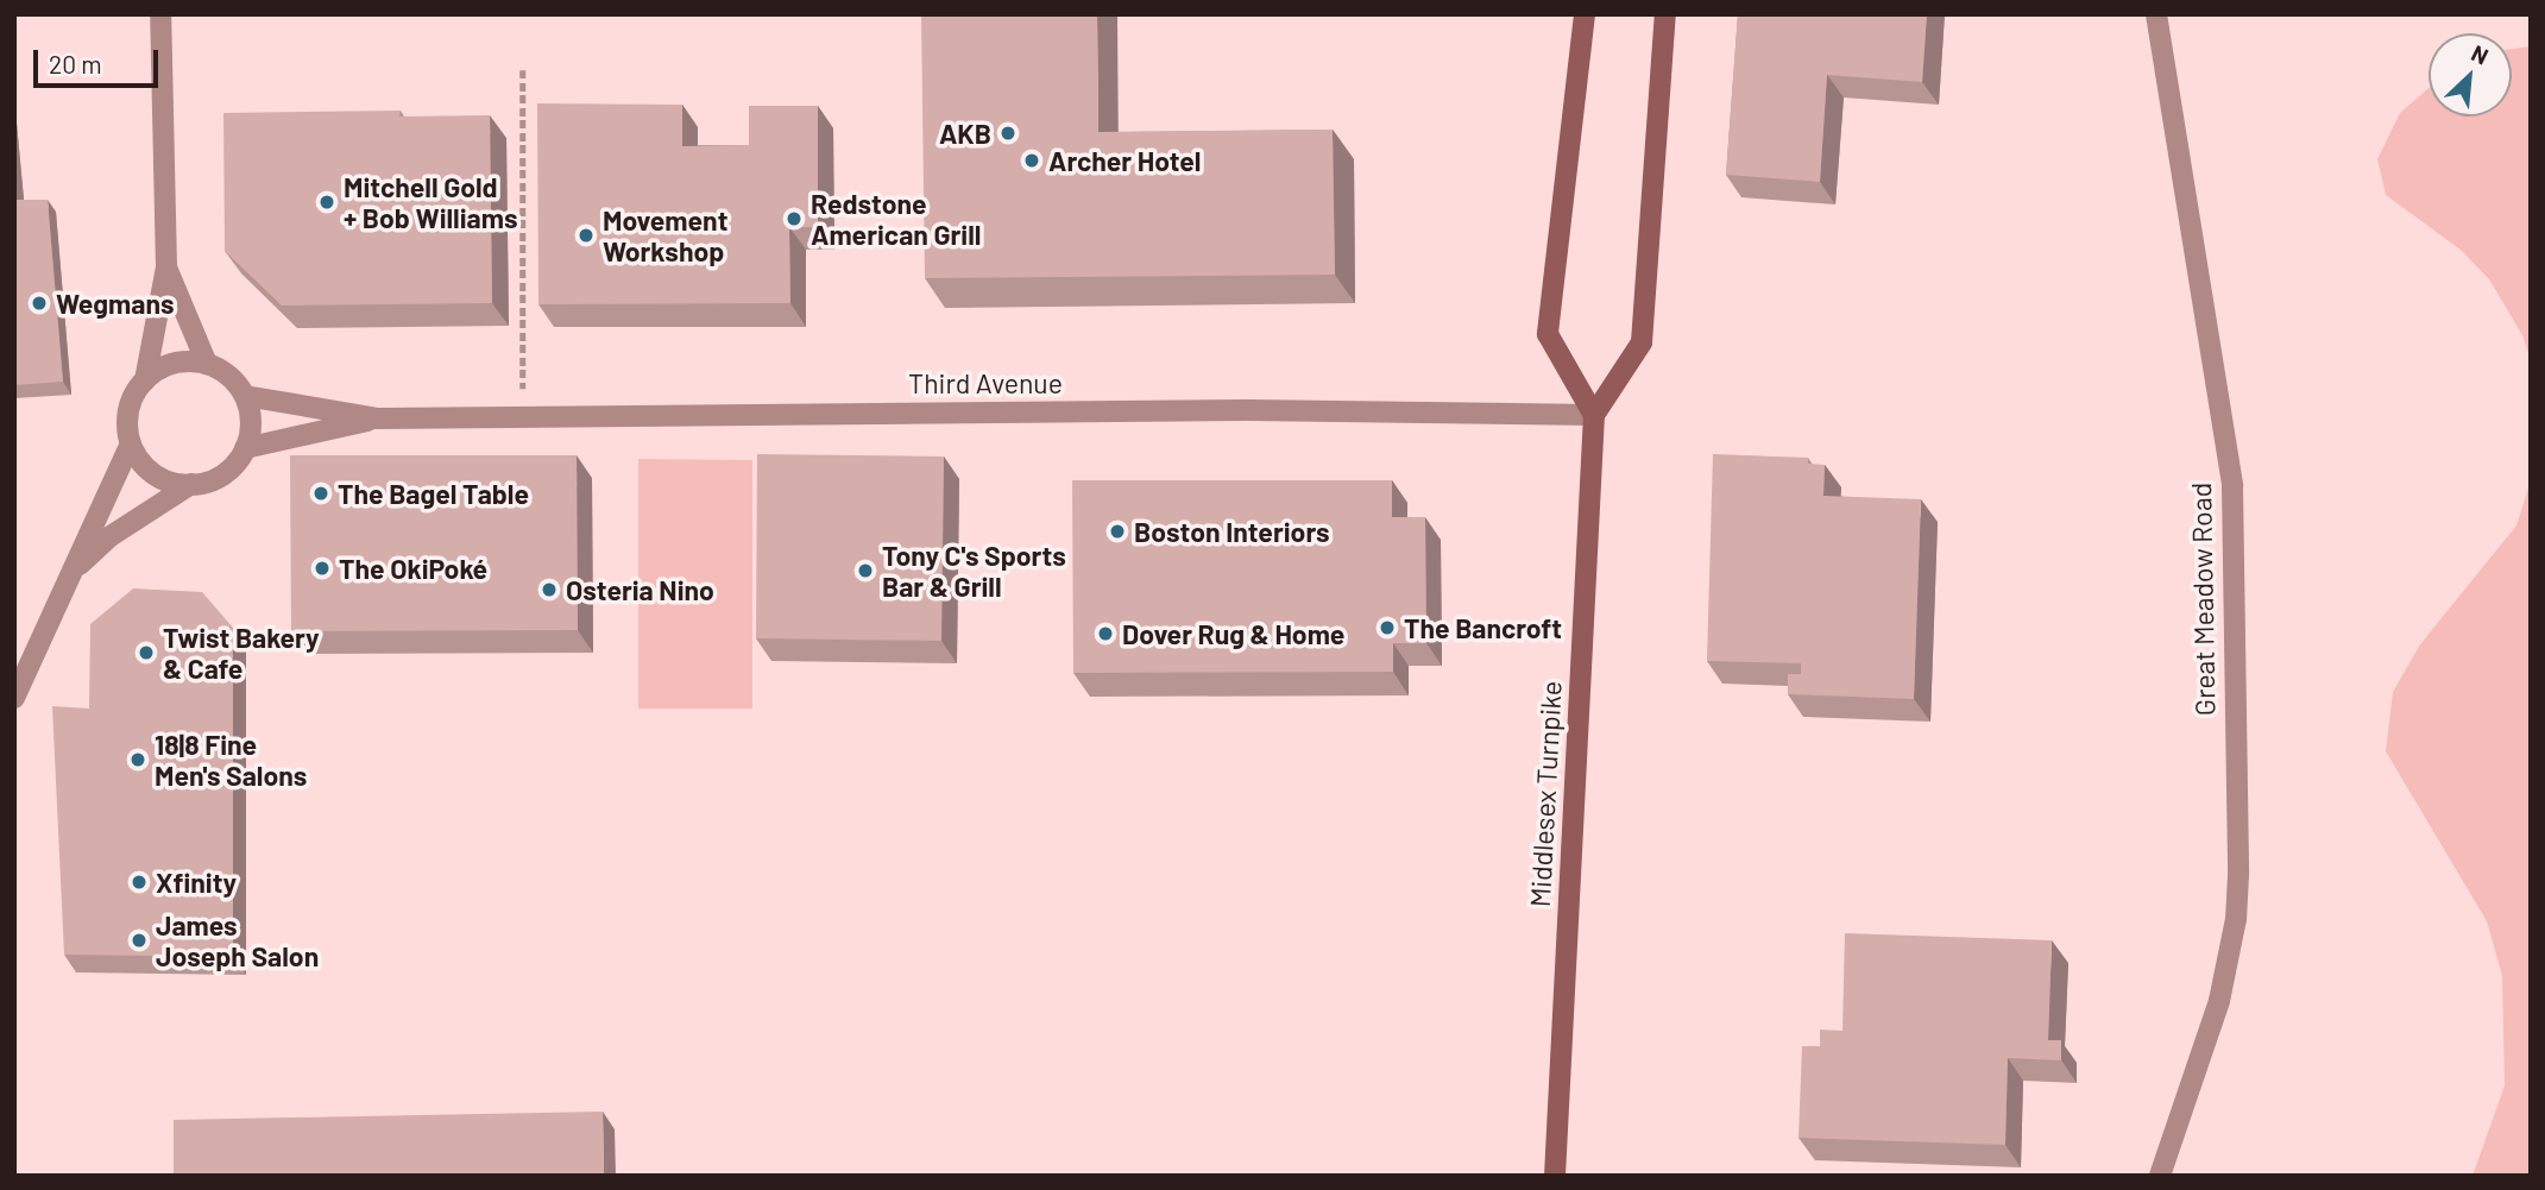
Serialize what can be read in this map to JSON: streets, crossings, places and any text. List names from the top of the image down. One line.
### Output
{"streets":{"main road":["Middlesex Turnpike"],"street":["Third Avenue","Great Meadow Road"]},"crossings":[["Third Avenue","Middlesex Turnpike"]],"places":["AKB","Archer Hotel","Mitchell Gold + Bob Williams","Redstone American Grill","Movement Workshop","Wegmans","The Bagel Table","Boston Interiors","The OkiPoké","Tony C's Sports Bar & Grill","Osteria Nino","The Bancroft","Dover Rug & Home","Twist Bakery & Cafe","18|8 Fine Men's Salons","Xfinity","James Joseph Salon"],"scale_bar":"20 m","north":"top right"}
